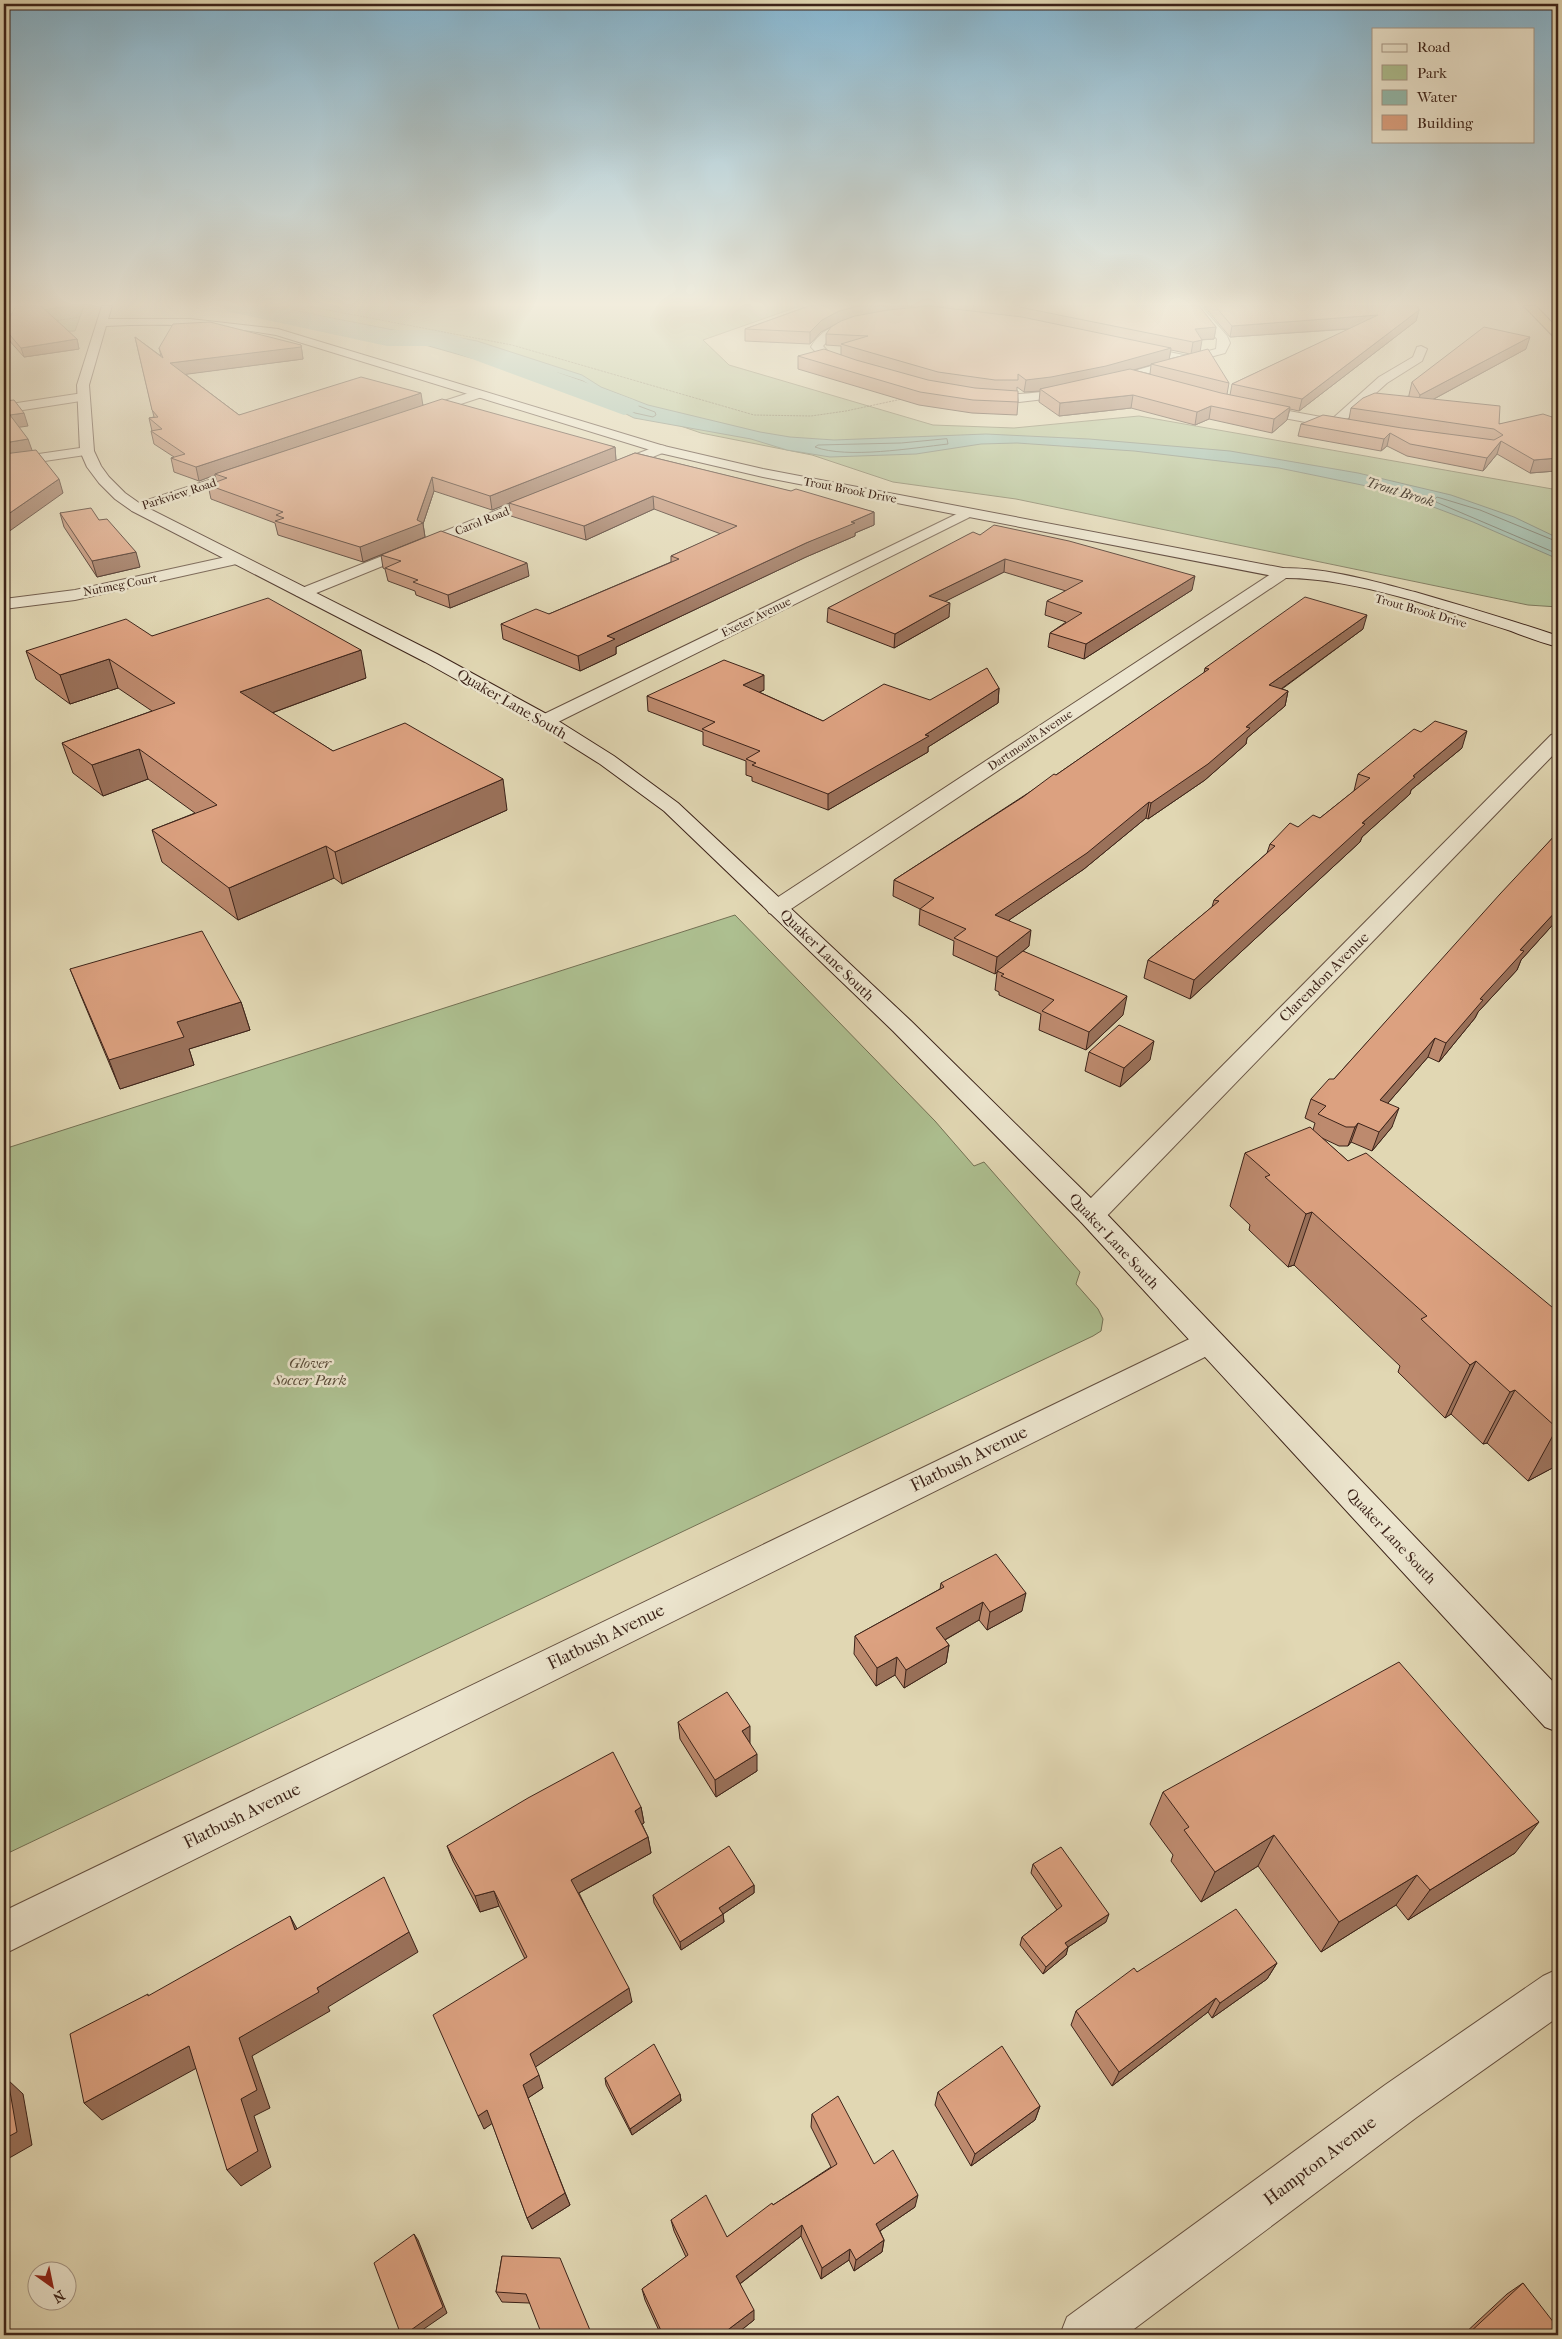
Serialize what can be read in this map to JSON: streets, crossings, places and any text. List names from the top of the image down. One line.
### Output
{"streets":{"street":["Trout Brook Drive","Parkview Road","Carol Road","Nutmeg Court","Exeter Avenue","Quaker Lane South","Dartmouth Avenue","Clarendon Avenue","Flatbush Avenue","Hampton Avenue"]},"crossings":[["Trout Brook Drive","Exeter Avenue"],["Trout Brook Drive","Dartmouth Avenue"],["Parkview Road","Quaker Lane South"],["Carol Road","Quaker Lane South"],["Nutmeg Court","Quaker Lane South"],["Exeter Avenue","Quaker Lane South"],["Quaker Lane South","Dartmouth Avenue"],["Quaker Lane South","Clarendon Avenue"],["Quaker Lane South","Flatbush Avenue"]],"water":["Trout Brook"],"parks":["Glover Soccer Park"],"legend":["Road","Park","Water","Building"],"north":"bottom right"}
